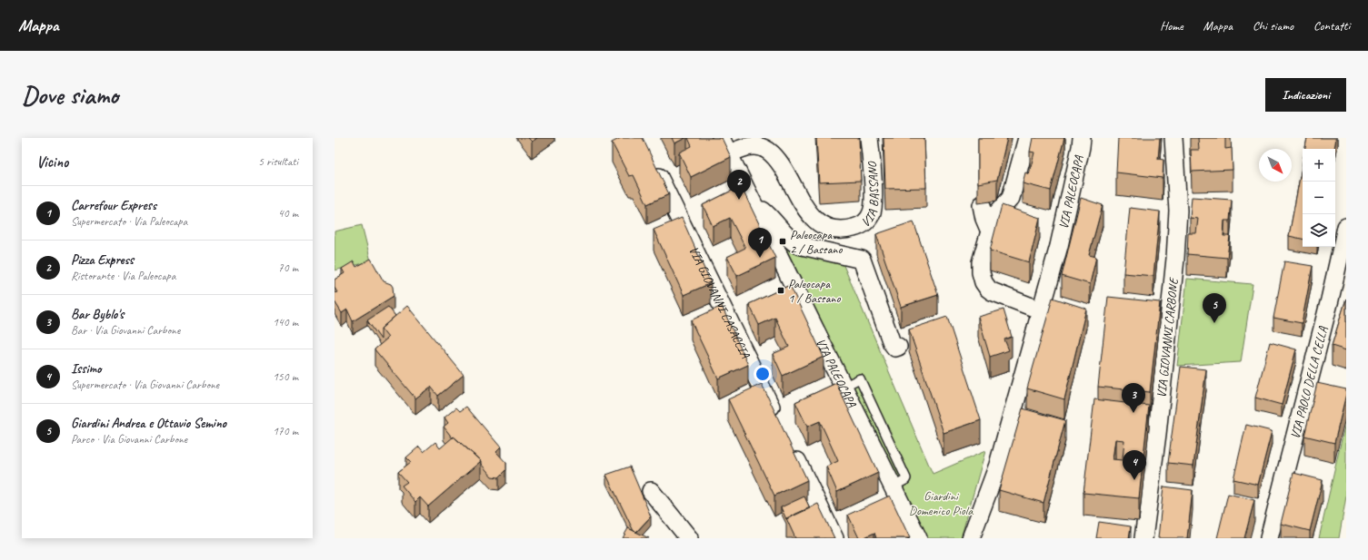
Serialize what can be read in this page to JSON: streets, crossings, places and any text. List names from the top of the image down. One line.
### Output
{"streets":{"street":["VIA BASSANO","VIA PALEOCAPA","VIA GIOVANNI CASACCIA","VIA GIOVANNI CARBONE","VIA PAOLO DELLA CELLA"]},"crossings":[["VIA BASSANO","VIA PALEOCAPA"]],"parks":["Giardini Domenico Piola"],"places":{"transit":["Paleocapa 2 / Bassano","Paleocapa 1 / Bassano"]},"north":"bottom right","page":{"header":"Mappa","nav":["Home","Mappa","Chi siamo","Contatti"],"buttons":"Indicazioni","title":"Dove siamo","heading":["Vicino","5 risultati"],"map_buttons":["+","−"],"pins":["2","1","5","3","4"],"list":[{"mark":"1","name":"Carrefour Express","note":"Supermercato · Via Paleocapa","value":"40 m"},{"mark":"2","name":"Pizza Express","note":"Ristorante · Via Paleocapa","value":"70 m"},{"mark":"3","name":"Bar Byblo's","note":"Bar · Via Giovanni Carbone","value":"140 m"},{"mark":"4","name":"Issimo","note":"Supermercato · Via Giovanni Carbone","value":"150 m"},{"mark":"5","name":"Giardini Andrea e Ottavio Semino","note":"Parco · Via Giovanni Carbone","value":"170 m"}]}}
